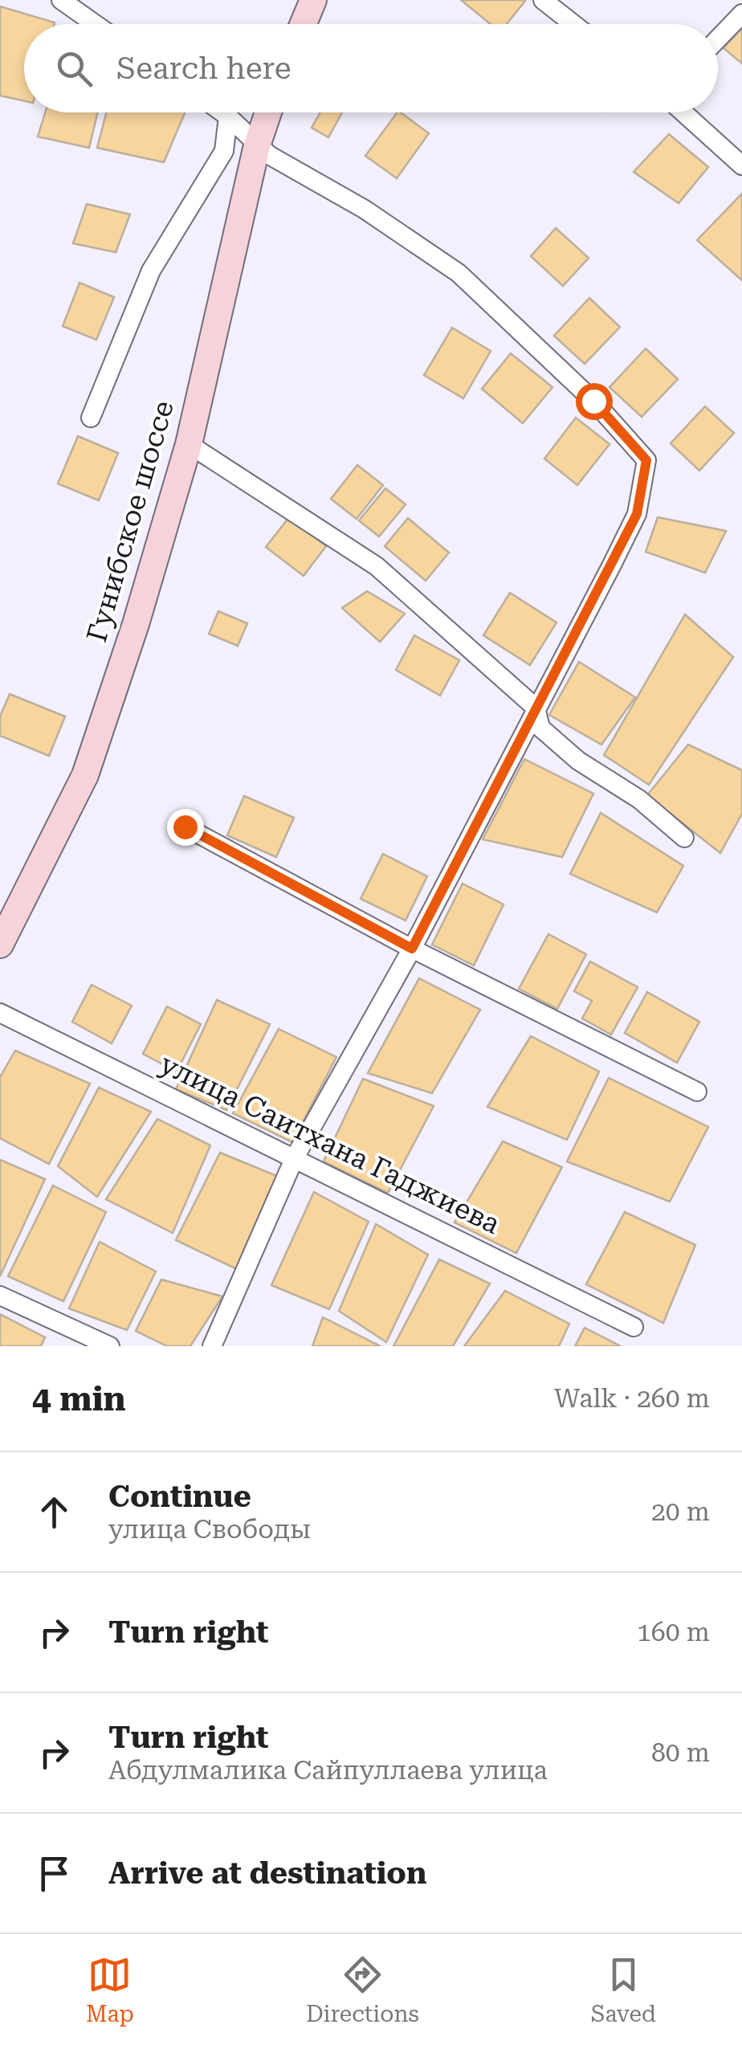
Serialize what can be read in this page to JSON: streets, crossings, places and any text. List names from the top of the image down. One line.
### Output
{"streets":{"main road":["Гунибское шоссе"],"street":["улица Саитхана Гаджиева"]},"page":{"search":"Search here","heading":["4 min","Walk · 260 m"],"list":[["Continue","улица Свободы","20 m"],["Turn right","160 m"],["Turn right","Абдулмалика Сайпуллаева улица","80 m"],"Arrive at destination"],"nav":["Map","Directions","Saved"]}}
